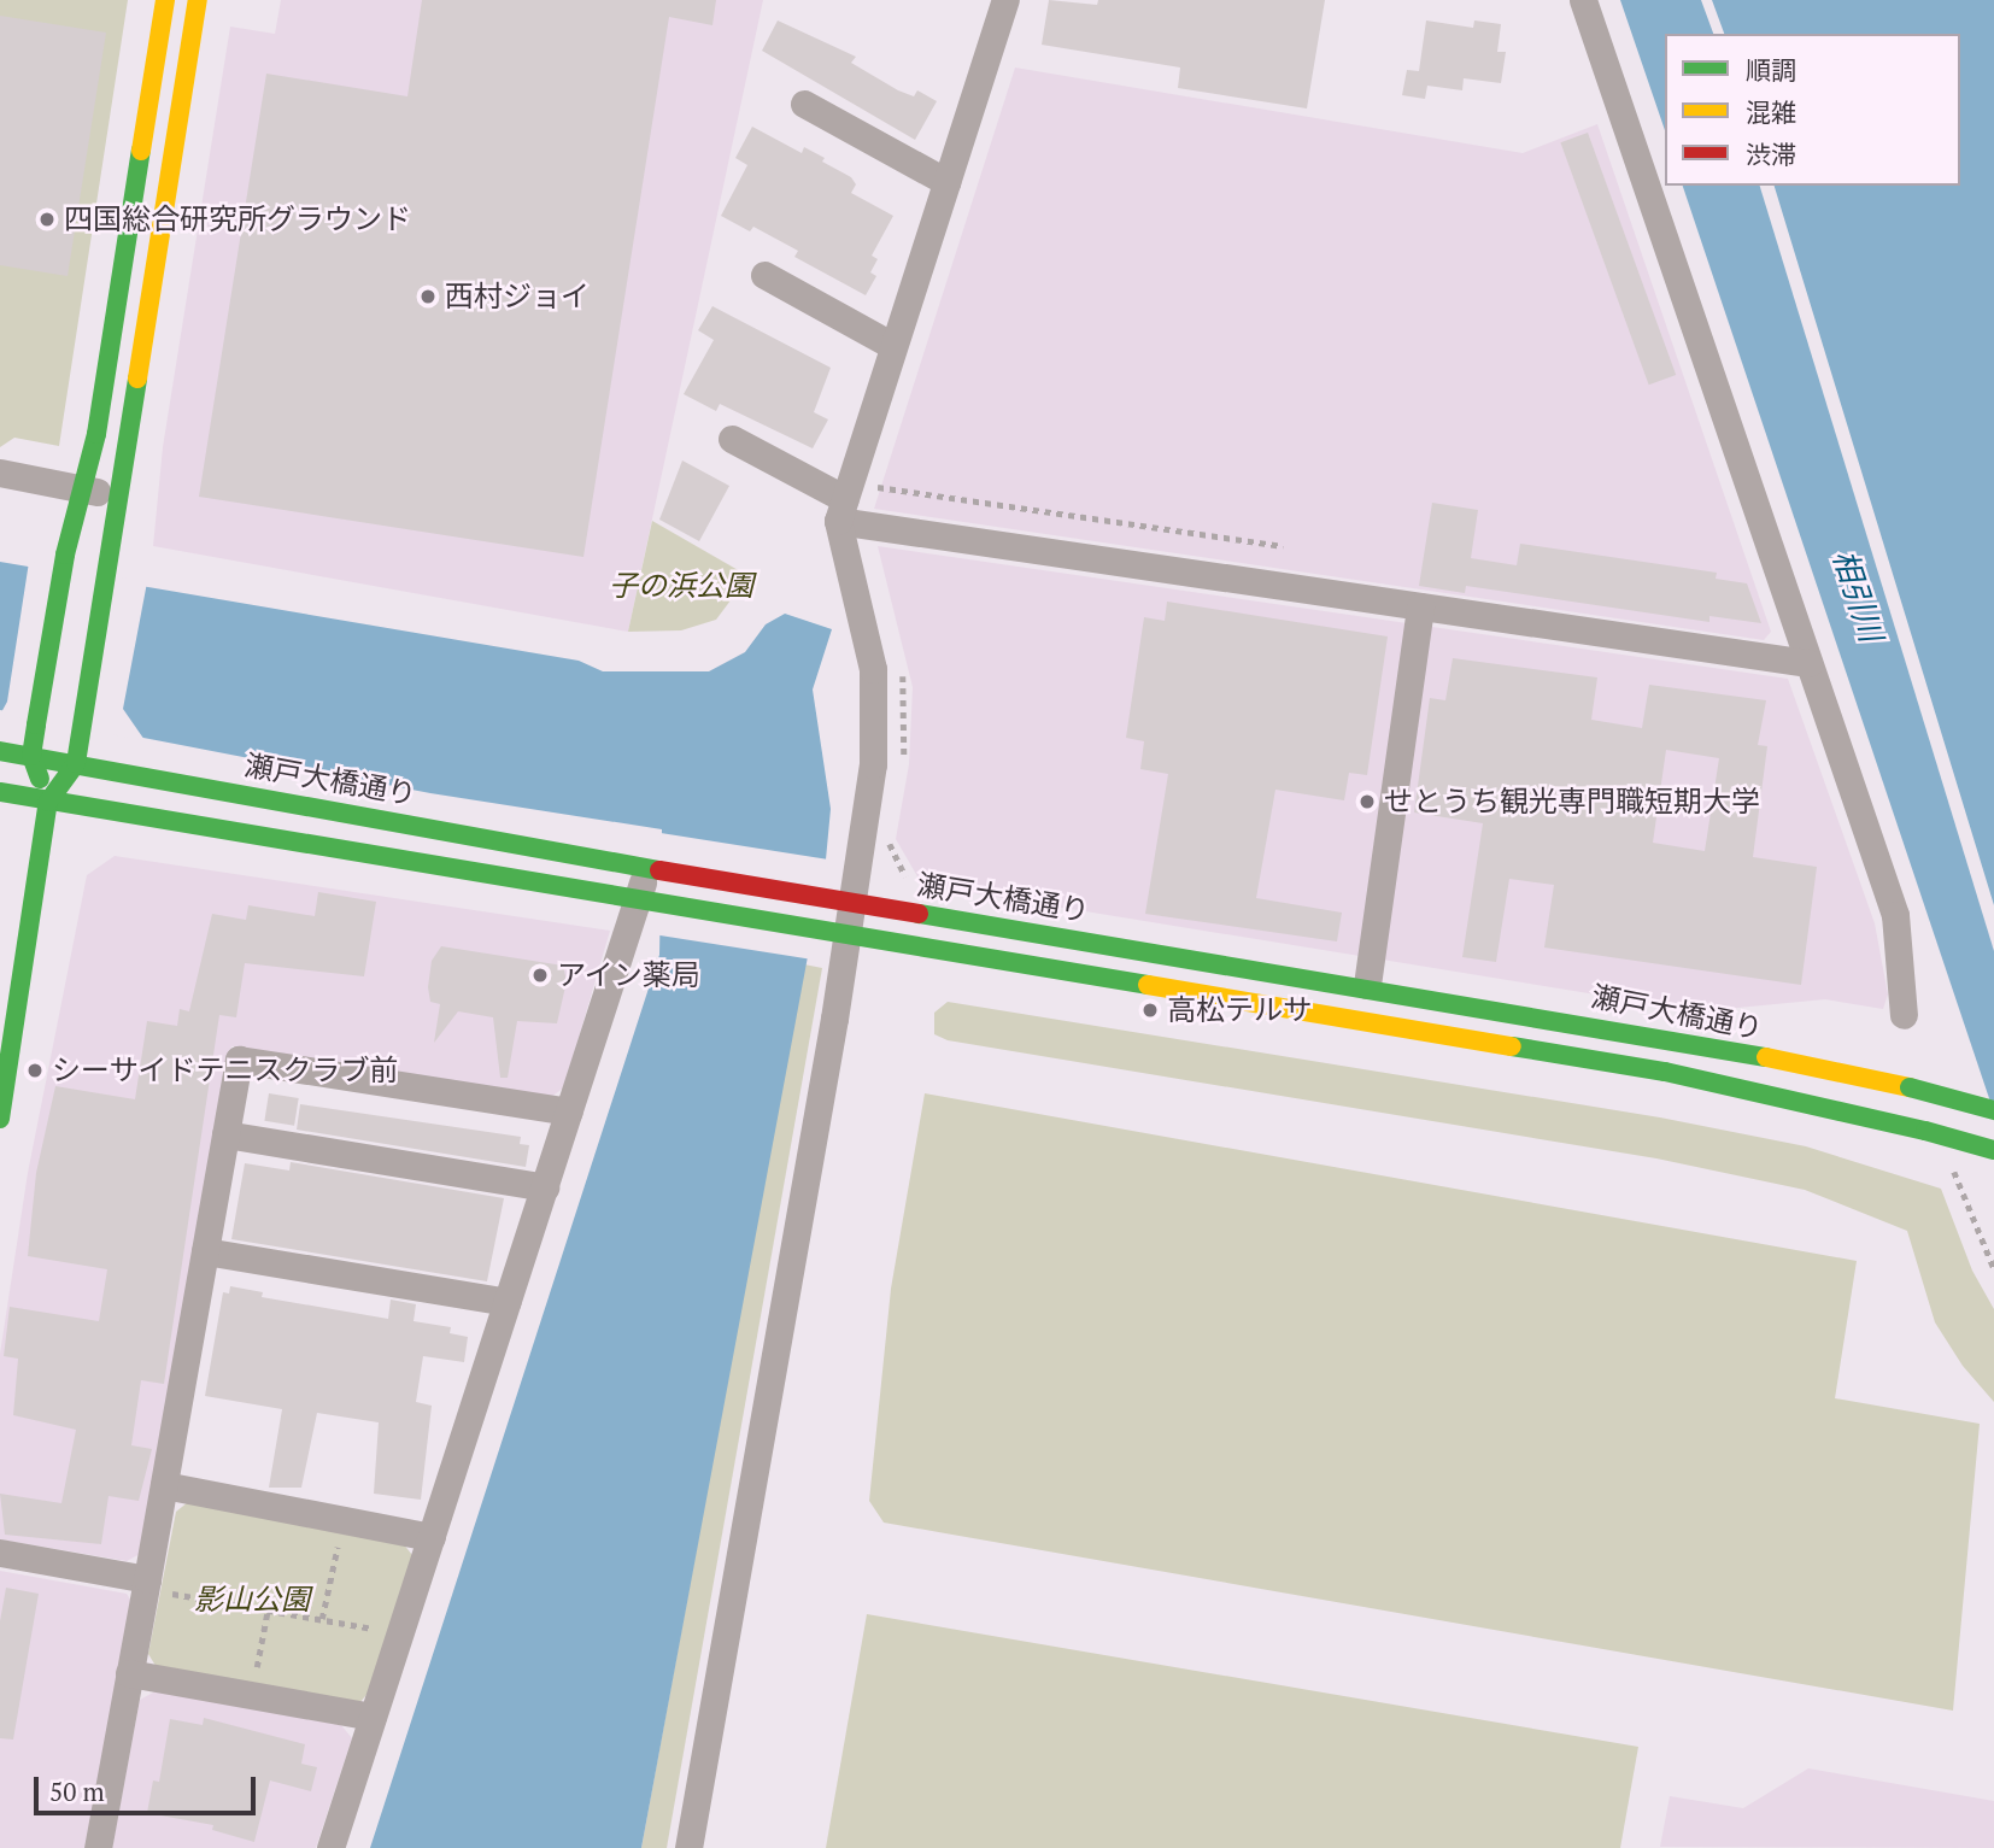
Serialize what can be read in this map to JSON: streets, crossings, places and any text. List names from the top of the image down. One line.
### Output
{"streets":{"street":["瀬戸大橋通り"]},"water":["相引川"],"parks":["子の浜公園","影山公園"],"places":["四国総合研究所グラウンド","西村ジョイ","せとうち観光専門職短期大学","アイン薬局","高松テルサ","シーサイドテニスクラブ前"],"legend":["順調","混雑","渋滞"],"scale_bar":"50 m"}
